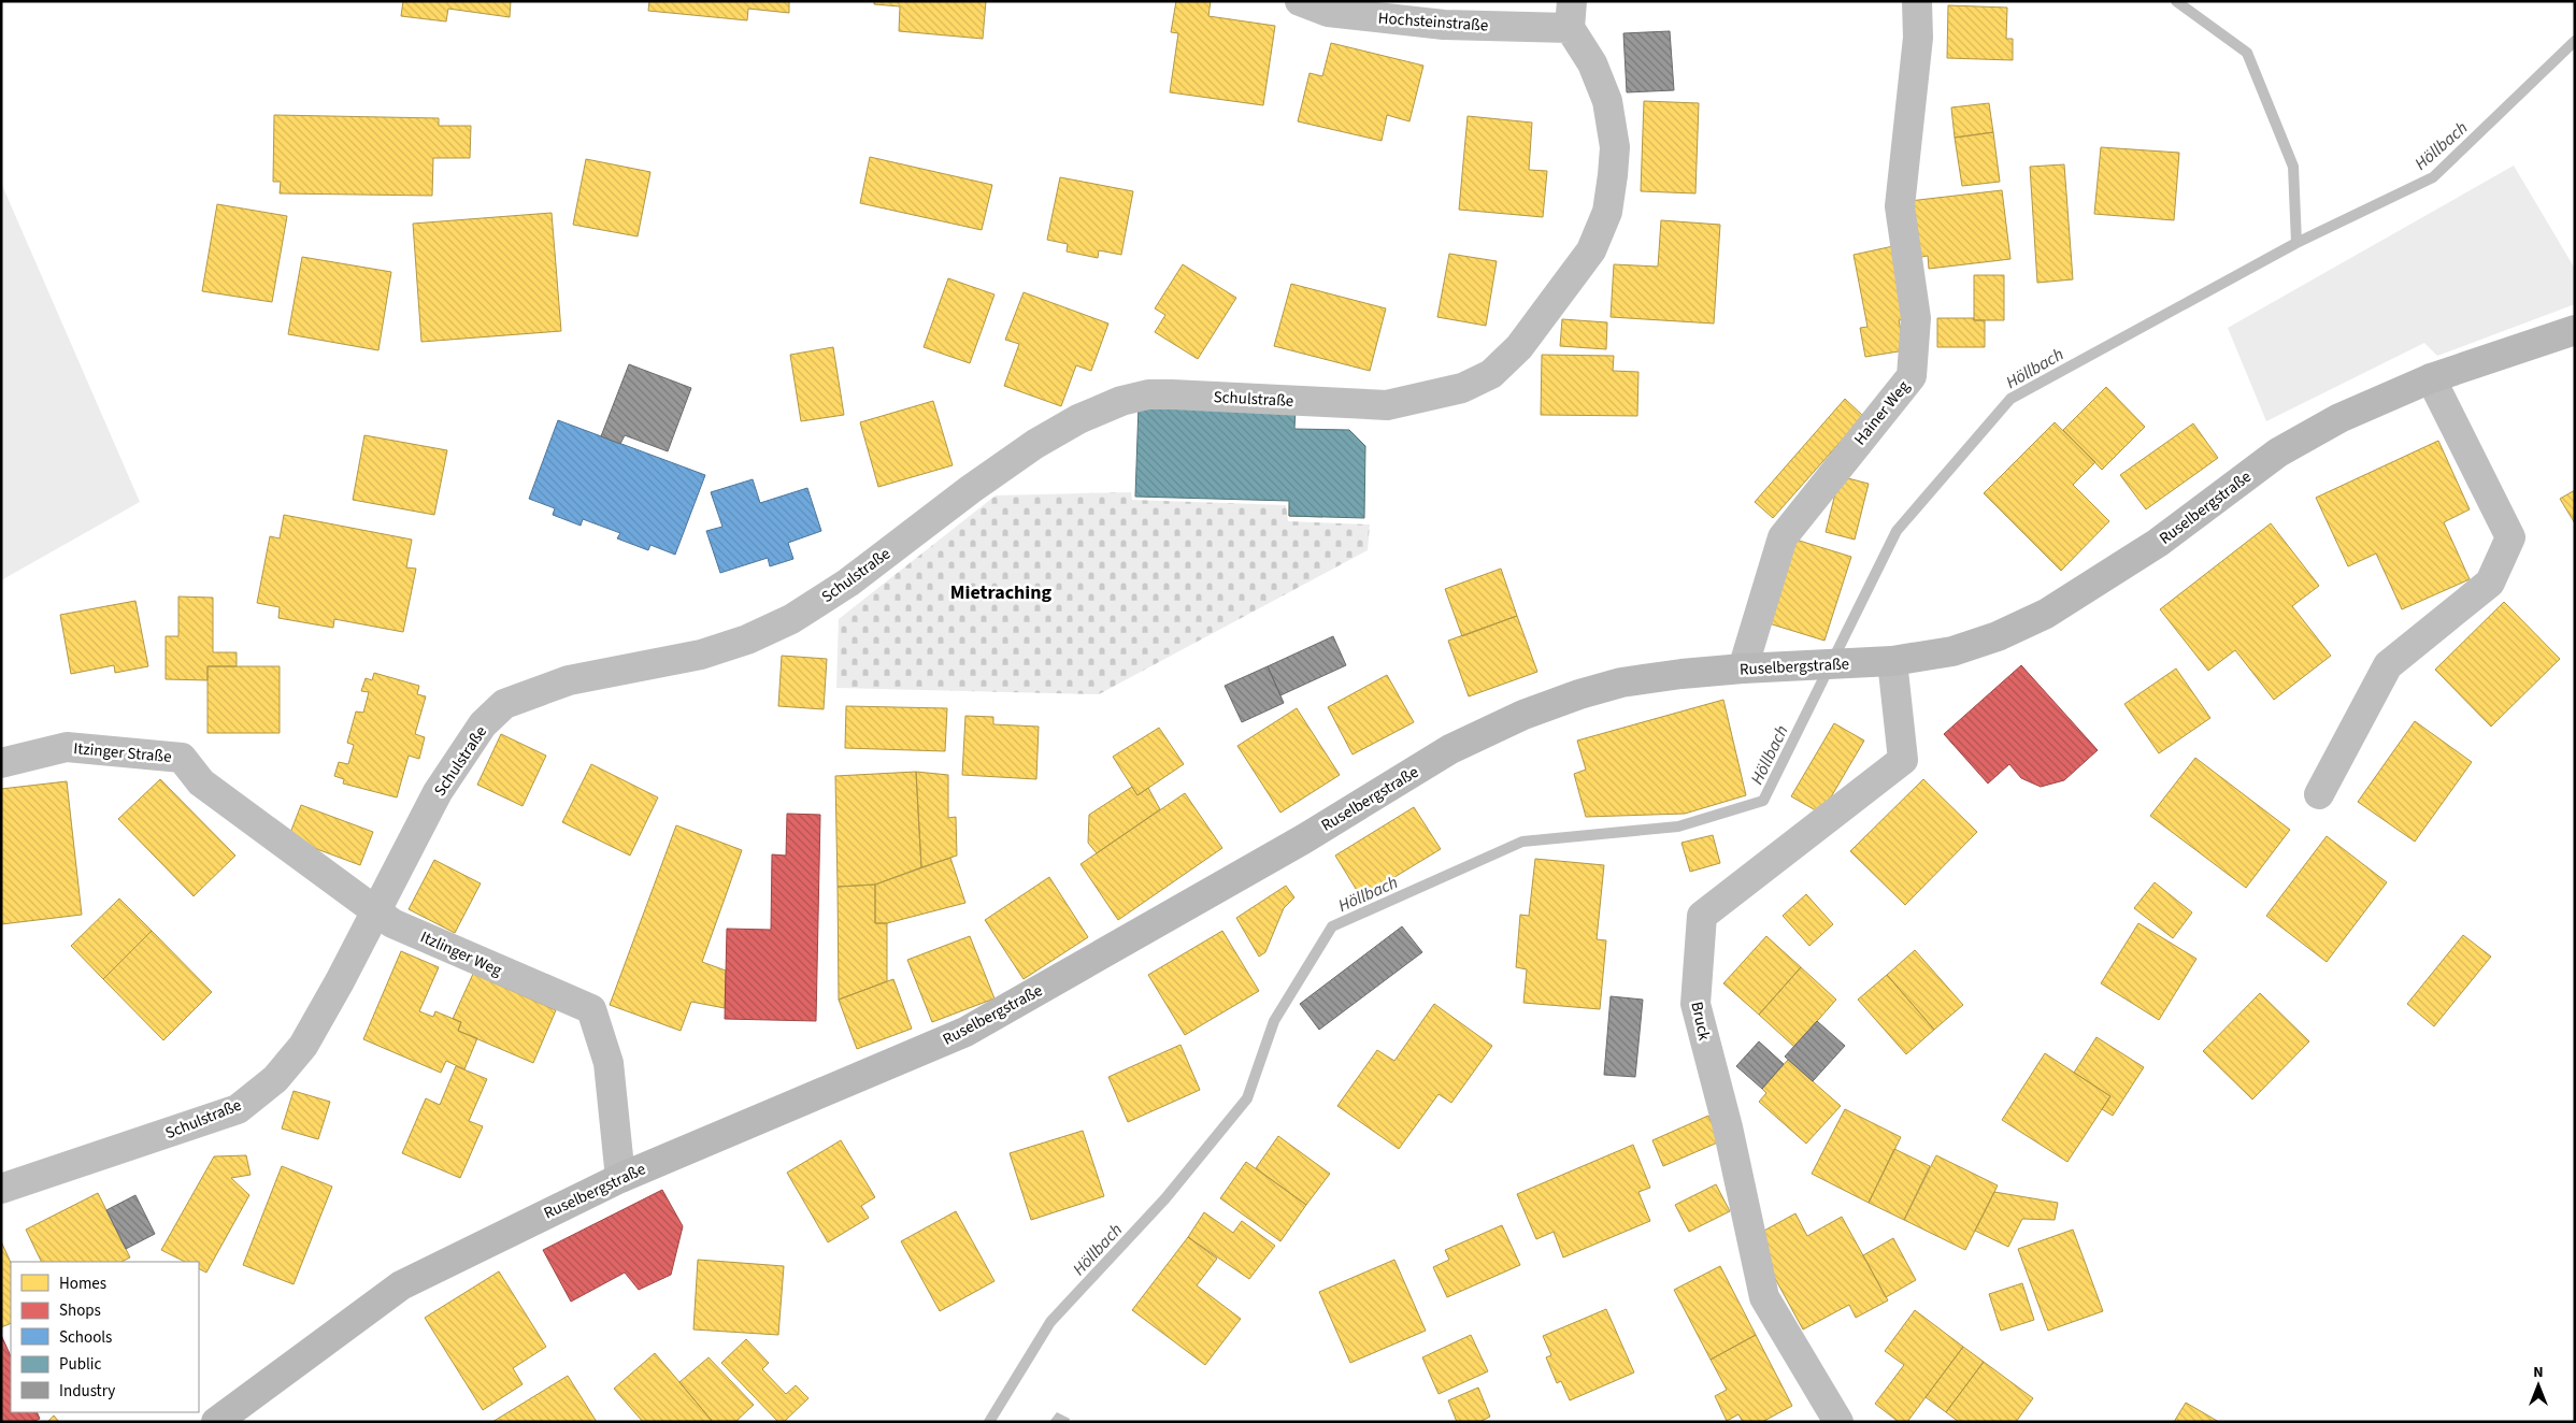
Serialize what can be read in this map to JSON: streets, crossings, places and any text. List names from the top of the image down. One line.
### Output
{"streets":{"main road":["Ruselbergstraße"],"street":["Hochsteinstraße","Schulstraße","Hainer Weg","Itzinger Straße","Itzlinger Weg","Bruck"]},"crossings":[["Hochsteinstraße","Schulstraße"],["Schulstraße","Itzlinger Weg"],["Hainer Weg","Ruselbergstraße"],["Ruselbergstraße","Itzlinger Weg"],["Ruselbergstraße","Bruck"],["Itzinger Straße","Itzlinger Weg"]],"districts":["Mietraching"],"water":["Höllbach"],"legend":["Homes","Shops","Schools","Public","Industry"],"north":"top"}
